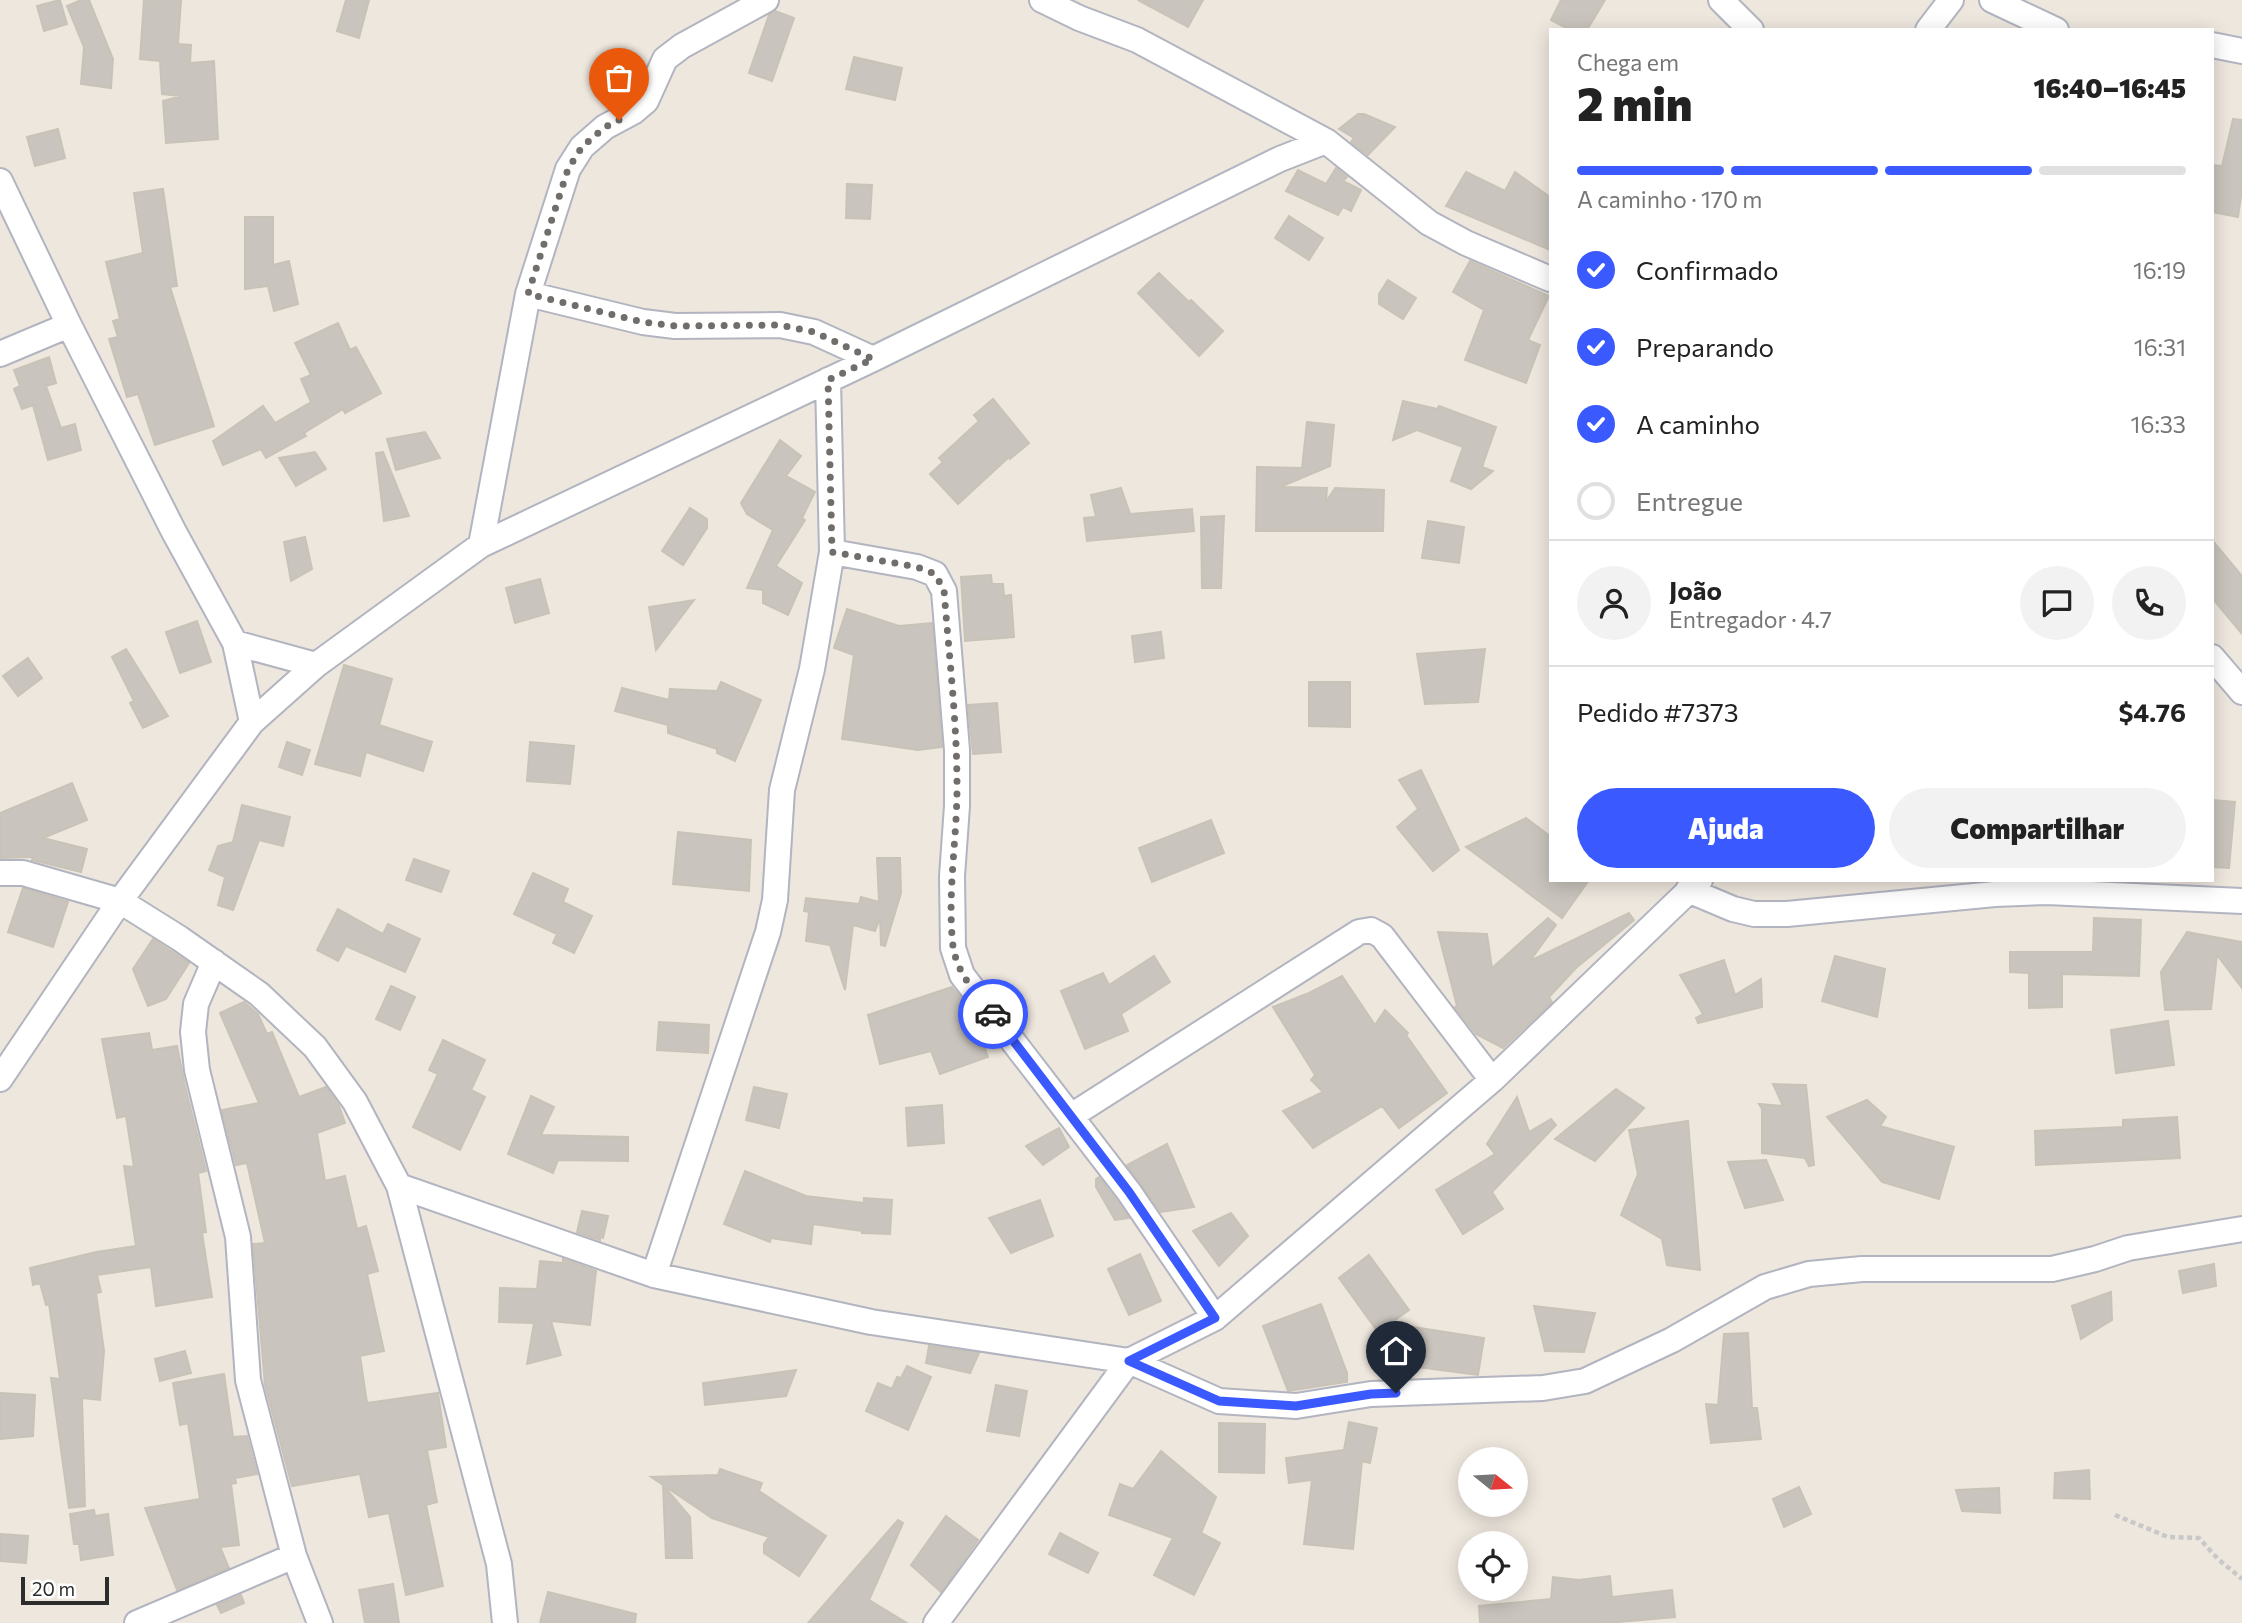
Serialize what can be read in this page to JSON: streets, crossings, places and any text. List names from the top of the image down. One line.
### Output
{"scale_bar":"20 m","north":"right","page":{"heading":["2 min","Chega em","16:40–16:45"],"panel":["João","Entregador · 4.7","Pedido #7373","$4.76"],"bar":"A caminho · 170 m","list":[["Confirmado","16:19"],["Preparando","16:31"],["A caminho","16:33"],"Entregue"],"buttons":["Ajuda","Compartilhar"],"scale":"20 m"}}
